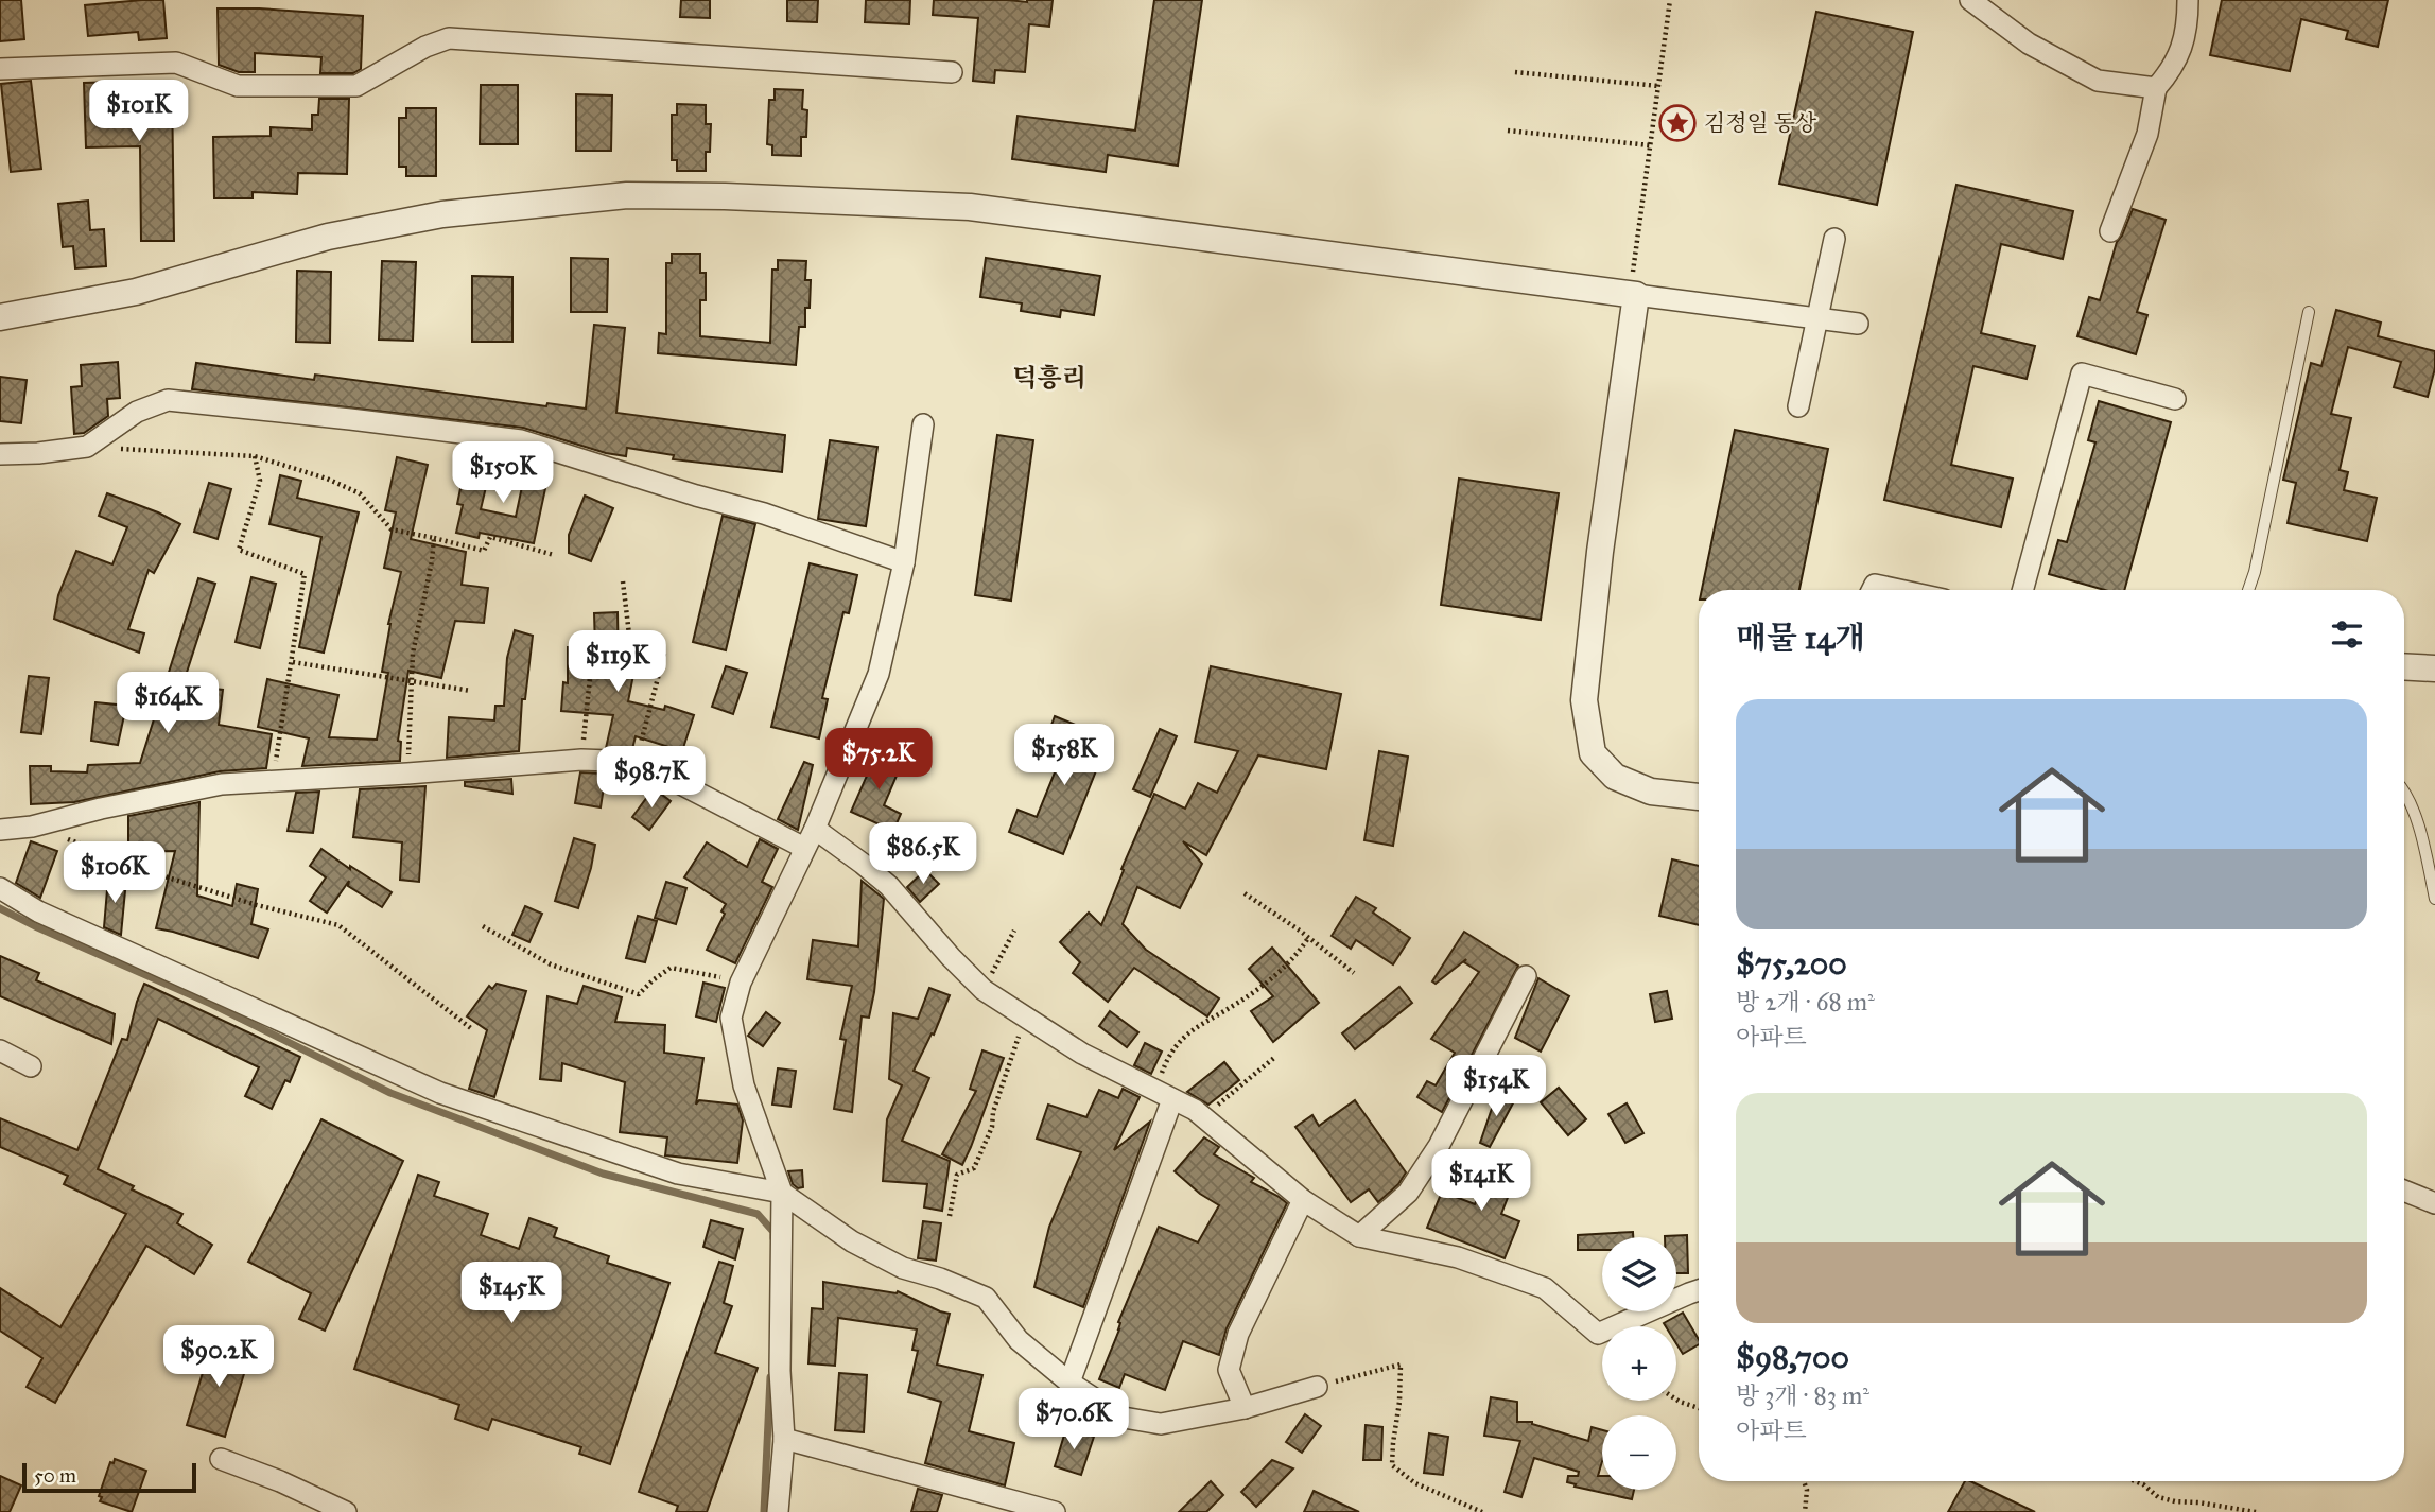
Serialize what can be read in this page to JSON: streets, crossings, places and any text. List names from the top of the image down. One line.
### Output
{"districts":["덕흥리"],"places":{"place":["김정일 동상"]},"scale_bar":"50 m","page":{"price":["$101K","$150K","$119K","$164K","$158K","$75.2K","$98.7K","$86.5K","$106K","$154K","$141K","$145K","$90.2K","$70.6K"],"heading":"매물 14개","list":[{"name":"$75,200","note":"방 2개 · 68 m² · 아파트"},{"name":"$98,700","note":"방 3개 · 83 m² · 아파트"}],"map_buttons":["+","−"],"scale":"50 m"}}
